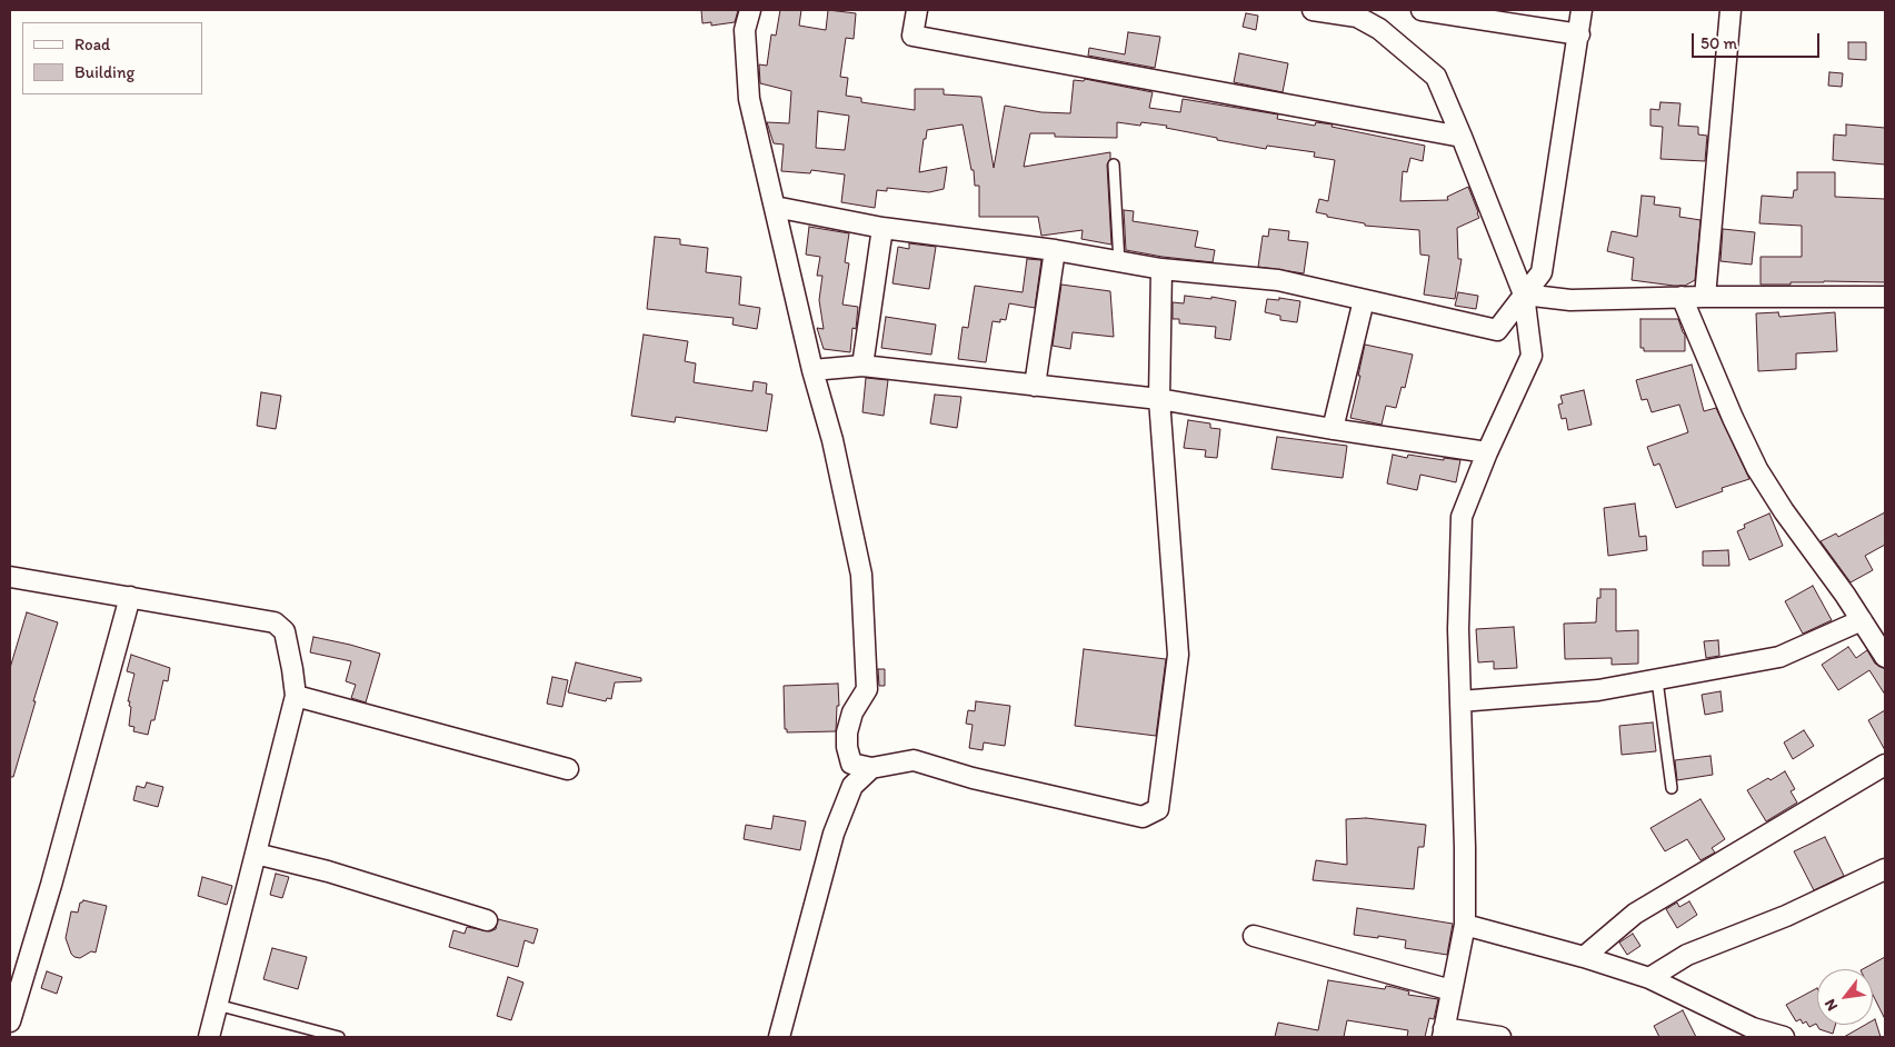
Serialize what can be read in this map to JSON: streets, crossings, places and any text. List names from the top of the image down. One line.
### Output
{"legend":["Road","Building"],"scale_bar":"50 m","north":"bottom left"}
